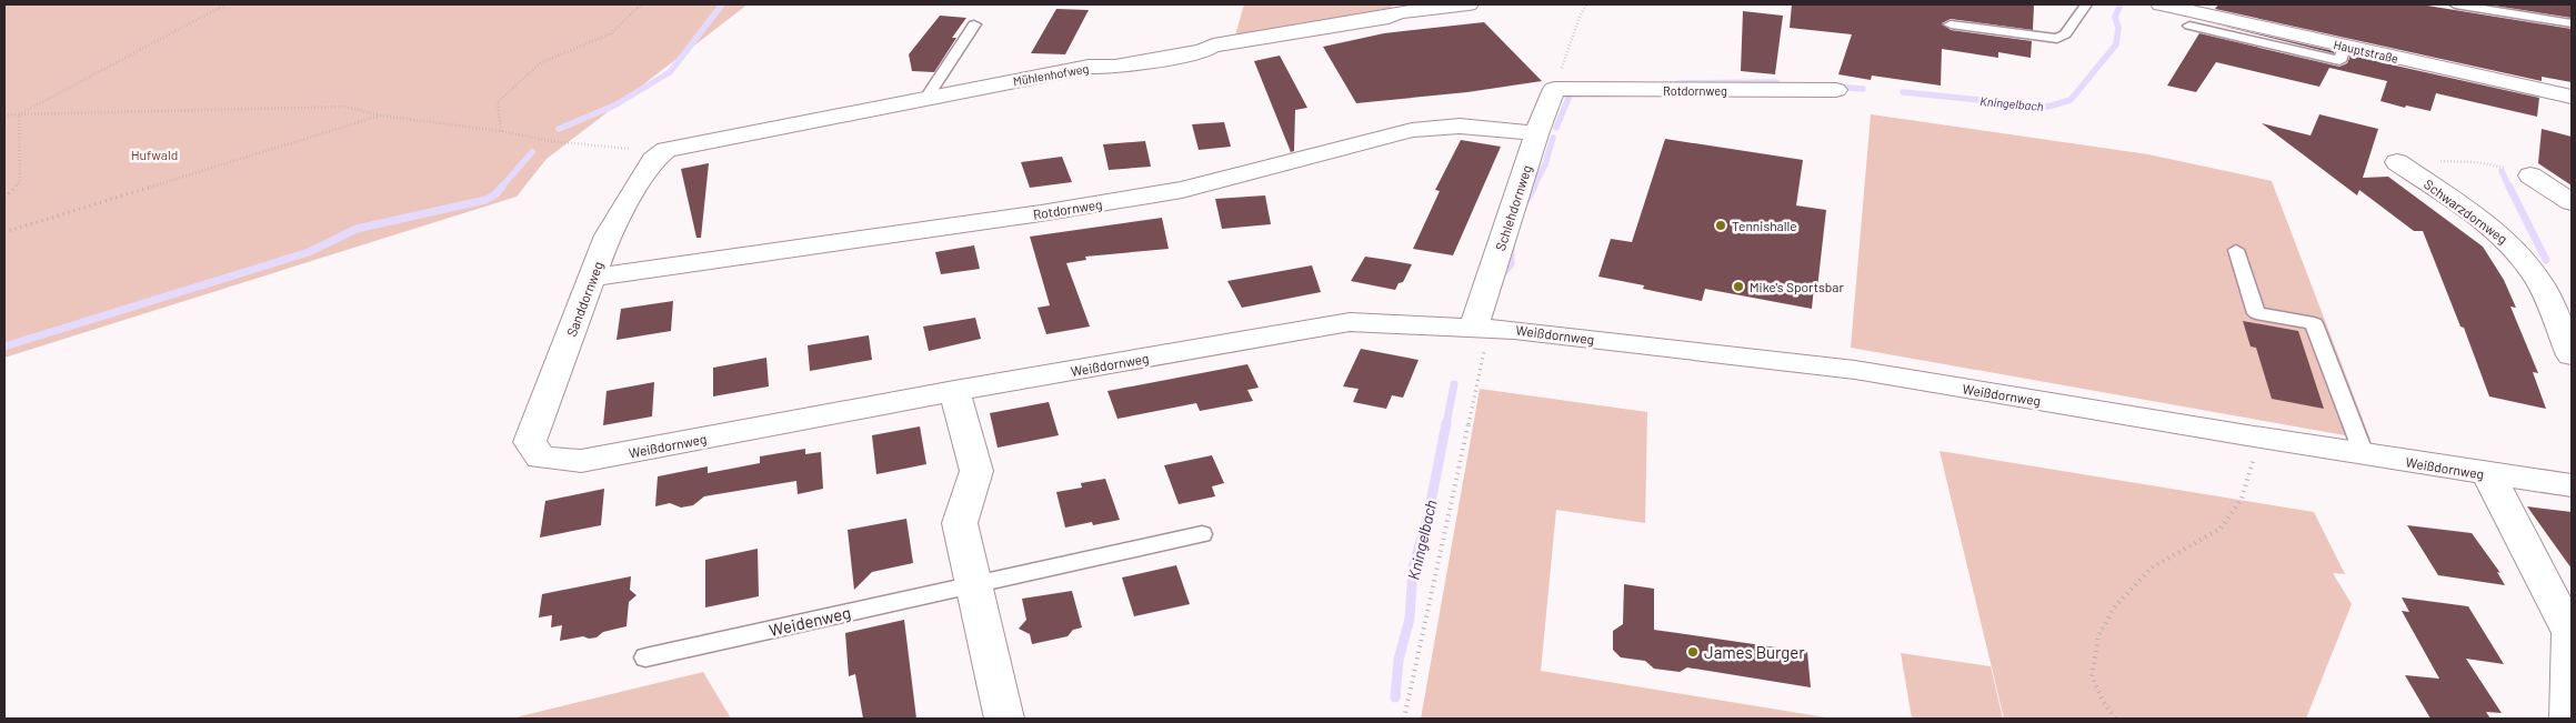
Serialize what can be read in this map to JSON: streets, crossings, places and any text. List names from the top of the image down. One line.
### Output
{"streets":{"street":["Hauptstraße","Mühlenhofweg","Rotdornweg","Schlehdornweg","Schwarzdornweg","Sanddornweg","Weißdornweg"],"lane":["Weidenweg"]},"crossings":[["Mühlenhofweg","Sanddornweg"],["Rotdornweg","Schlehdornweg"],["Rotdornweg","Sanddornweg"],["Schlehdornweg","Weißdornweg"],["Sanddornweg","Weißdornweg"]],"water":["Kningelbach"],"parks":["Hufwald"],"places":["Tennishalle","Mike's Sportsbar","James Burger"]}
